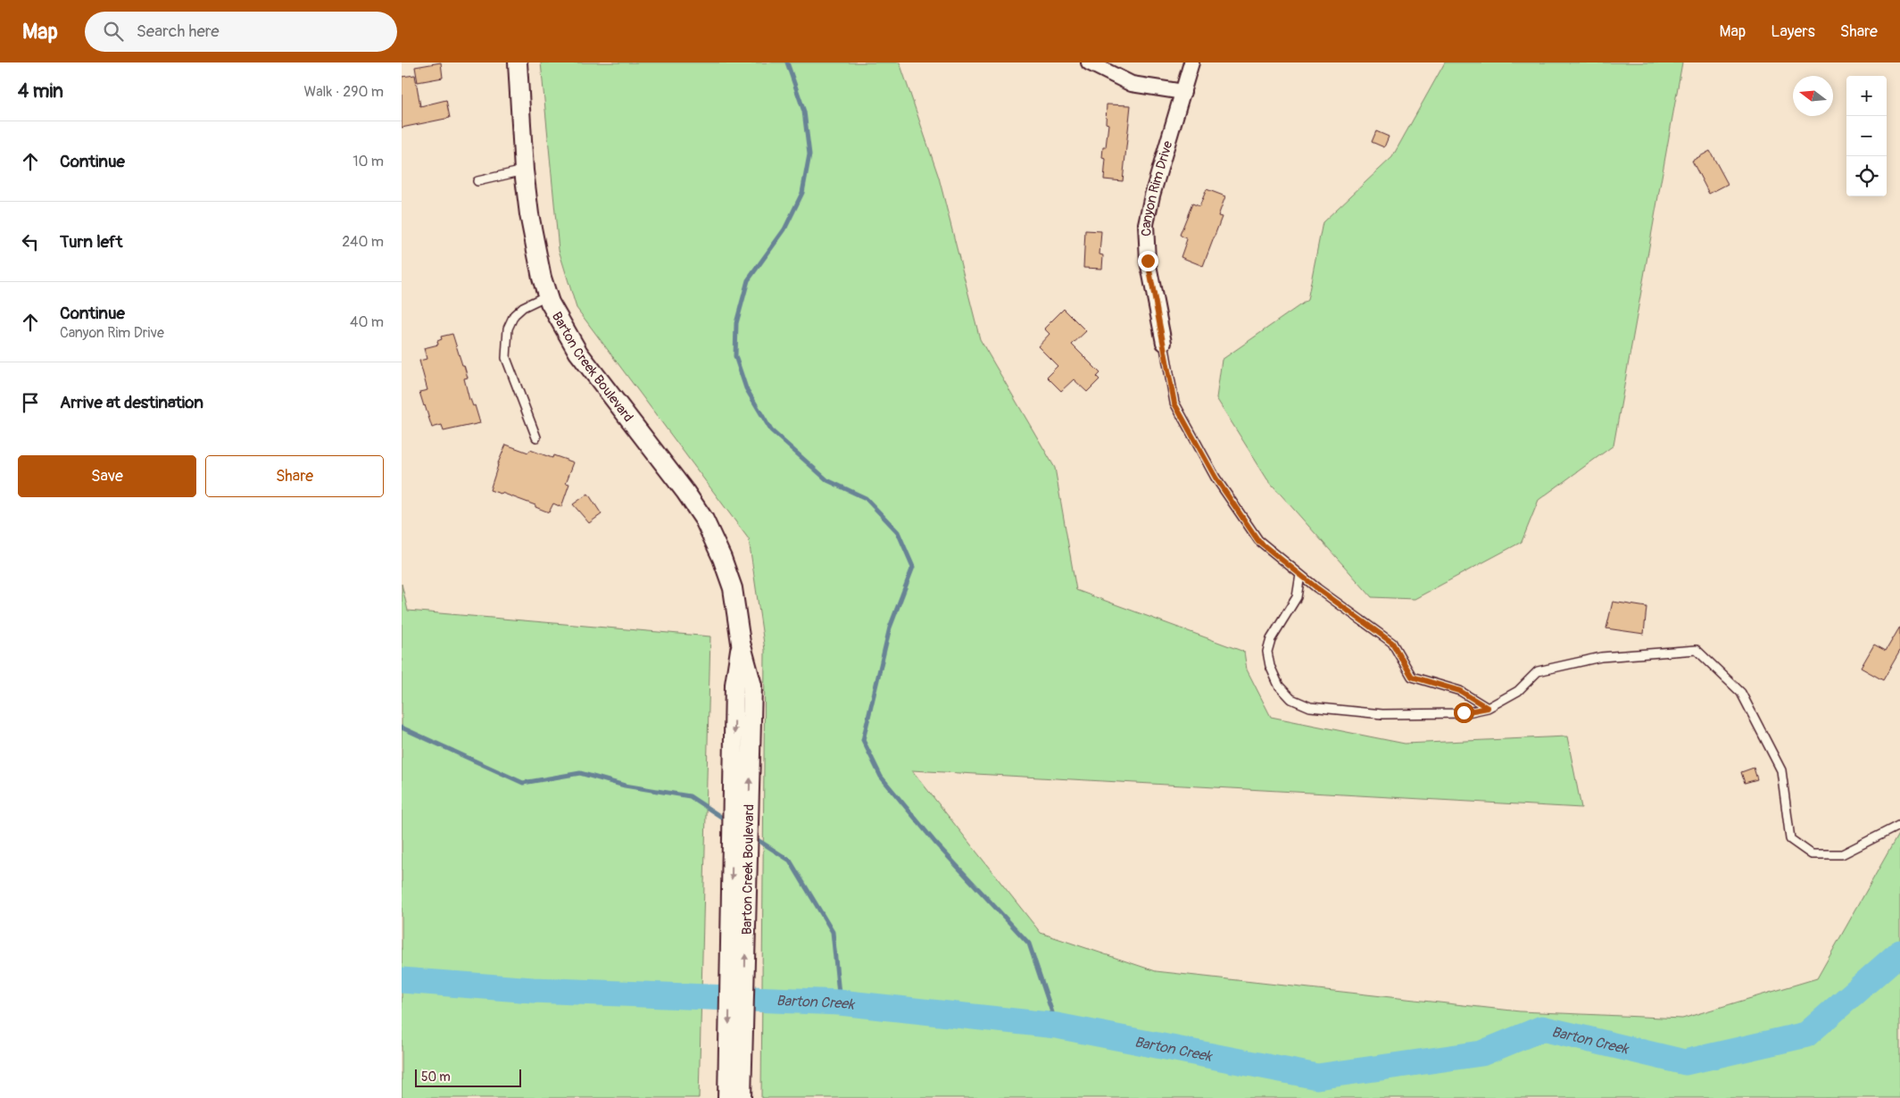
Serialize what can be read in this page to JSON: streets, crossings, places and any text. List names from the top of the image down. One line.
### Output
{"streets":{"street":["Canyon Rim Drive","Barton Creek Boulevard"]},"water":["Barton Creek"],"scale_bar":"50 m","north":"left","page":{"header":"Map","search":"Search here","nav":["Map","Layers","Share"],"heading":["4 min","Walk · 290 m"],"map_buttons":["+","−"],"list":[["Continue","10 m"],["Turn left","240 m"],["Continue","Canyon Rim Drive","40 m"],"Arrive at destination"],"buttons":["Save","Share"],"scale":"50 m"}}
